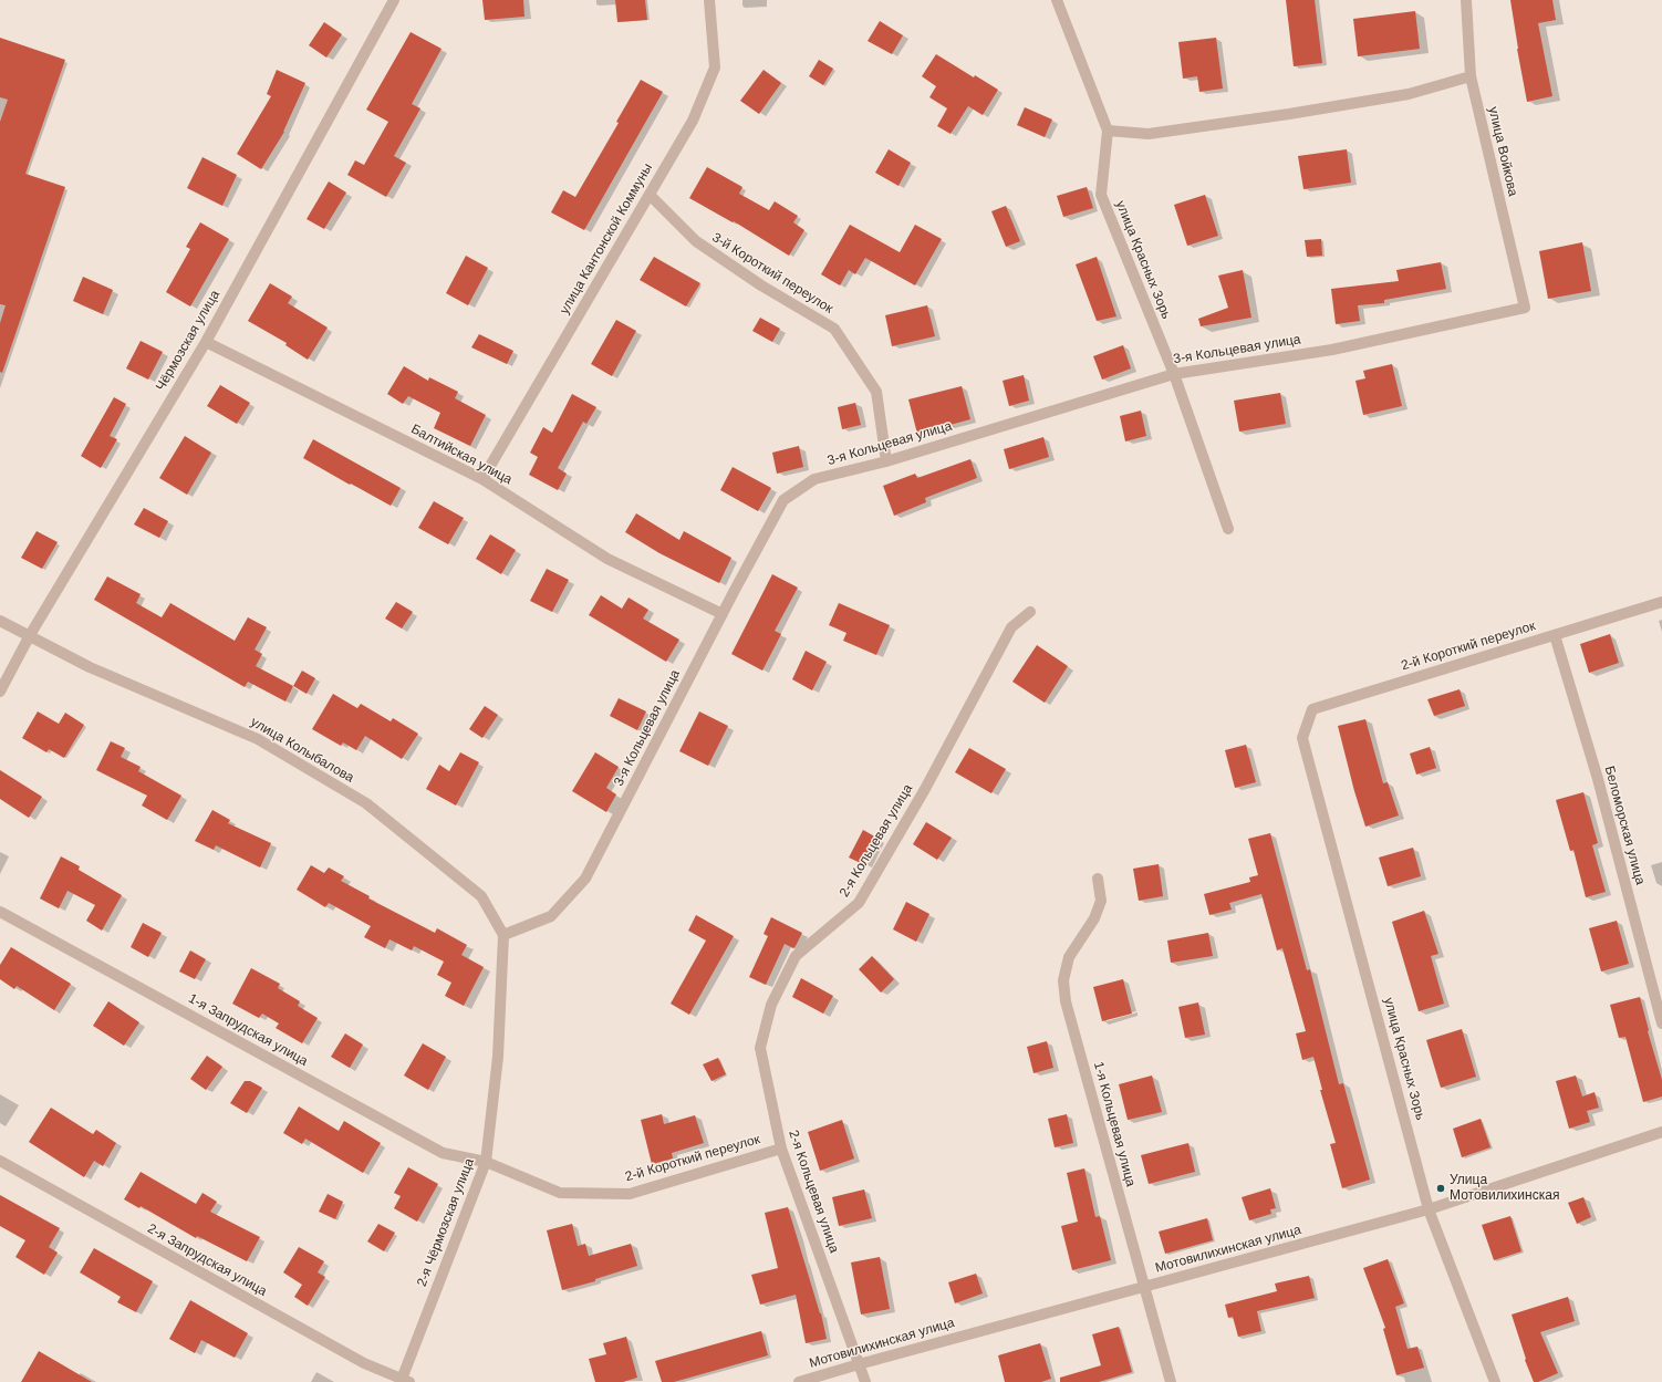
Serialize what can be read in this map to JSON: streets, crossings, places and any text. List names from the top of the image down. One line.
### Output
{"streets":{"street":["улица Войкова","улица Кантонской Коммуны","улица Красных Зорь","3-й Короткий переулок","Чёрмозская улица","3-я Кольцевая улица","Балтийская улица","2-й Короткий переулок","улица Колыбалова","Беломорская улица","2-я Кольцевая улица","1-я Запрудская улица","1-я Кольцевая улица","2-я Чёрмозская улица","Мотовилихинская улица","2-я Запрудская улица"]},"crossings":[["улица Войкова","3-я Кольцевая улица"],["улица Кантонской Коммуны","3-й Короткий переулок"],["улица Кантонской Коммуны","Балтийская улица"],["улица Красных Зорь","3-я Кольцевая улица"],["улица Красных Зорь","2-й Короткий переулок"],["улица Красных Зорь","Мотовилихинская улица"],["3-й Короткий переулок","3-я Кольцевая улица"],["Чёрмозская улица","Балтийская улица"],["Чёрмозская улица","улица Колыбалова"],["3-я Кольцевая улица","Балтийская улица"],["3-я Кольцевая улица","улица Колыбалова"],["3-я Кольцевая улица","2-я Чёрмозская улица"],["2-й Короткий переулок","Беломорская улица"],["2-й Короткий переулок","2-я Кольцевая улица"],["2-й Короткий переулок","1-я Запрудская улица"],["2-й Короткий переулок","2-я Чёрмозская улица"],["улица Колыбалова","2-я Чёрмозская улица"],["2-я Кольцевая улица","Мотовилихинская улица"],["1-я Запрудская улица","2-я Чёрмозская улица"],["1-я Кольцевая улица","Мотовилихинская улица"],["2-я Чёрмозская улица","2-я Запрудская улица"]],"places":["Улица Мотовилихинская"]}
